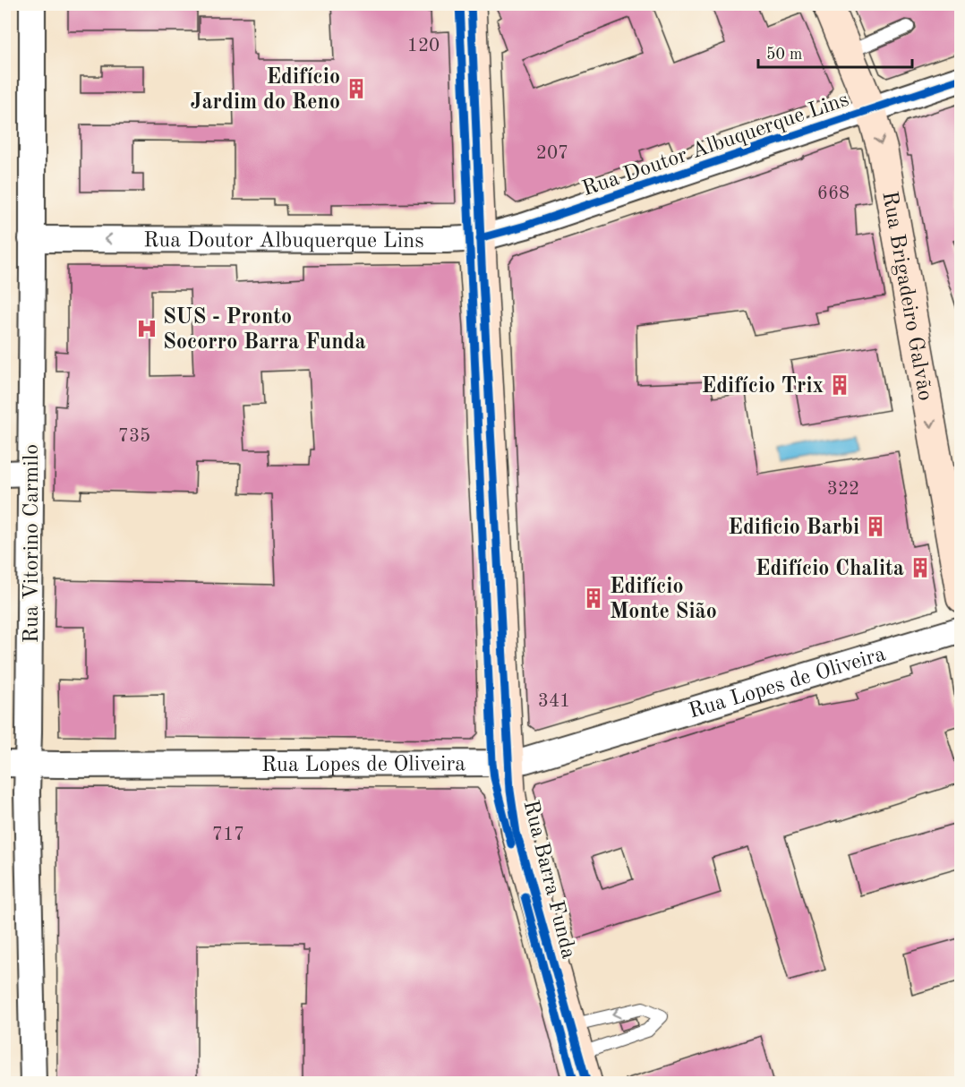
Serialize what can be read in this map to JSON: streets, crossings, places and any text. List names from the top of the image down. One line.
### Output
{"streets":{"street":["Rua Doutor Albuquerque Lins","Rua Brigadeiro Galvão","Rua Vitorino Carmilo","Rua Lopes de Oliveira","Rua Barra Funda"]},"crossings":[["Rua Doutor Albuquerque Lins","Rua Brigadeiro Galvão"],["Rua Doutor Albuquerque Lins","Rua Vitorino Carmilo"],["Rua Doutor Albuquerque Lins","Rua Barra Funda"],["Rua Vitorino Carmilo","Rua Lopes de Oliveira"],["Rua Lopes de Oliveira","Rua Barra Funda"]],"one_way":["Rua Doutor Albuquerque Lins","Rua Brigadeiro Galvão"],"places":{"building":["Edifício Jardim do Reno","Edifício Trix","Edificio Barbi","Edifício Chalita","Edifício Monte Sião"],"hospital":["SUS - Pronto Socorro Barra Funda"]},"house_numbers":["120","207","668","735","322","341","717"],"scale_bar":"50 m"}
